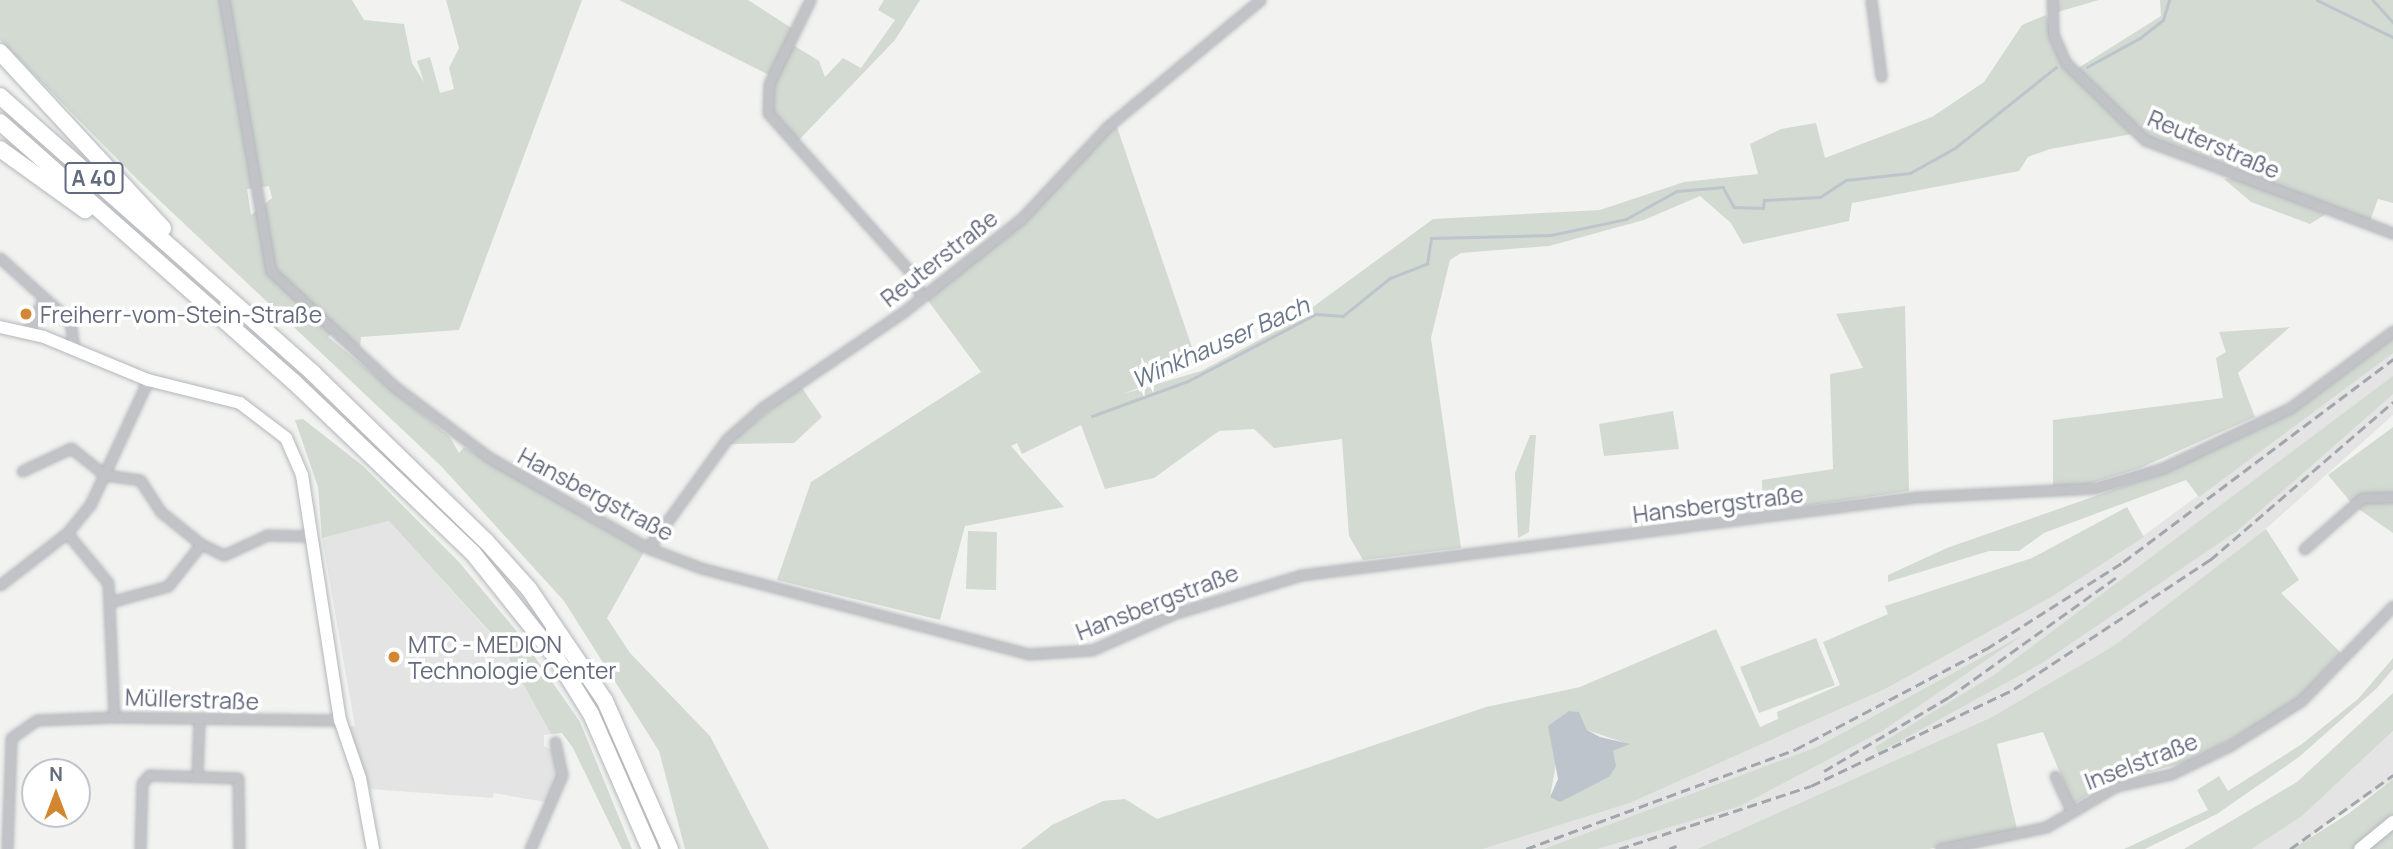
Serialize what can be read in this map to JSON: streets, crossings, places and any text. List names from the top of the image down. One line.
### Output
{"streets":{"highway":["A 40"],"street":["Reuterstraße","Hansbergstraße","Müllerstraße","Inselstraße"]},"crossings":[["Reuterstraße","Hansbergstraße"]],"water":["Winkhauser Bach"],"places":["Freiherr-vom-Stein-Straße","MTC - MEDION Technologie Center"],"north":"top"}
